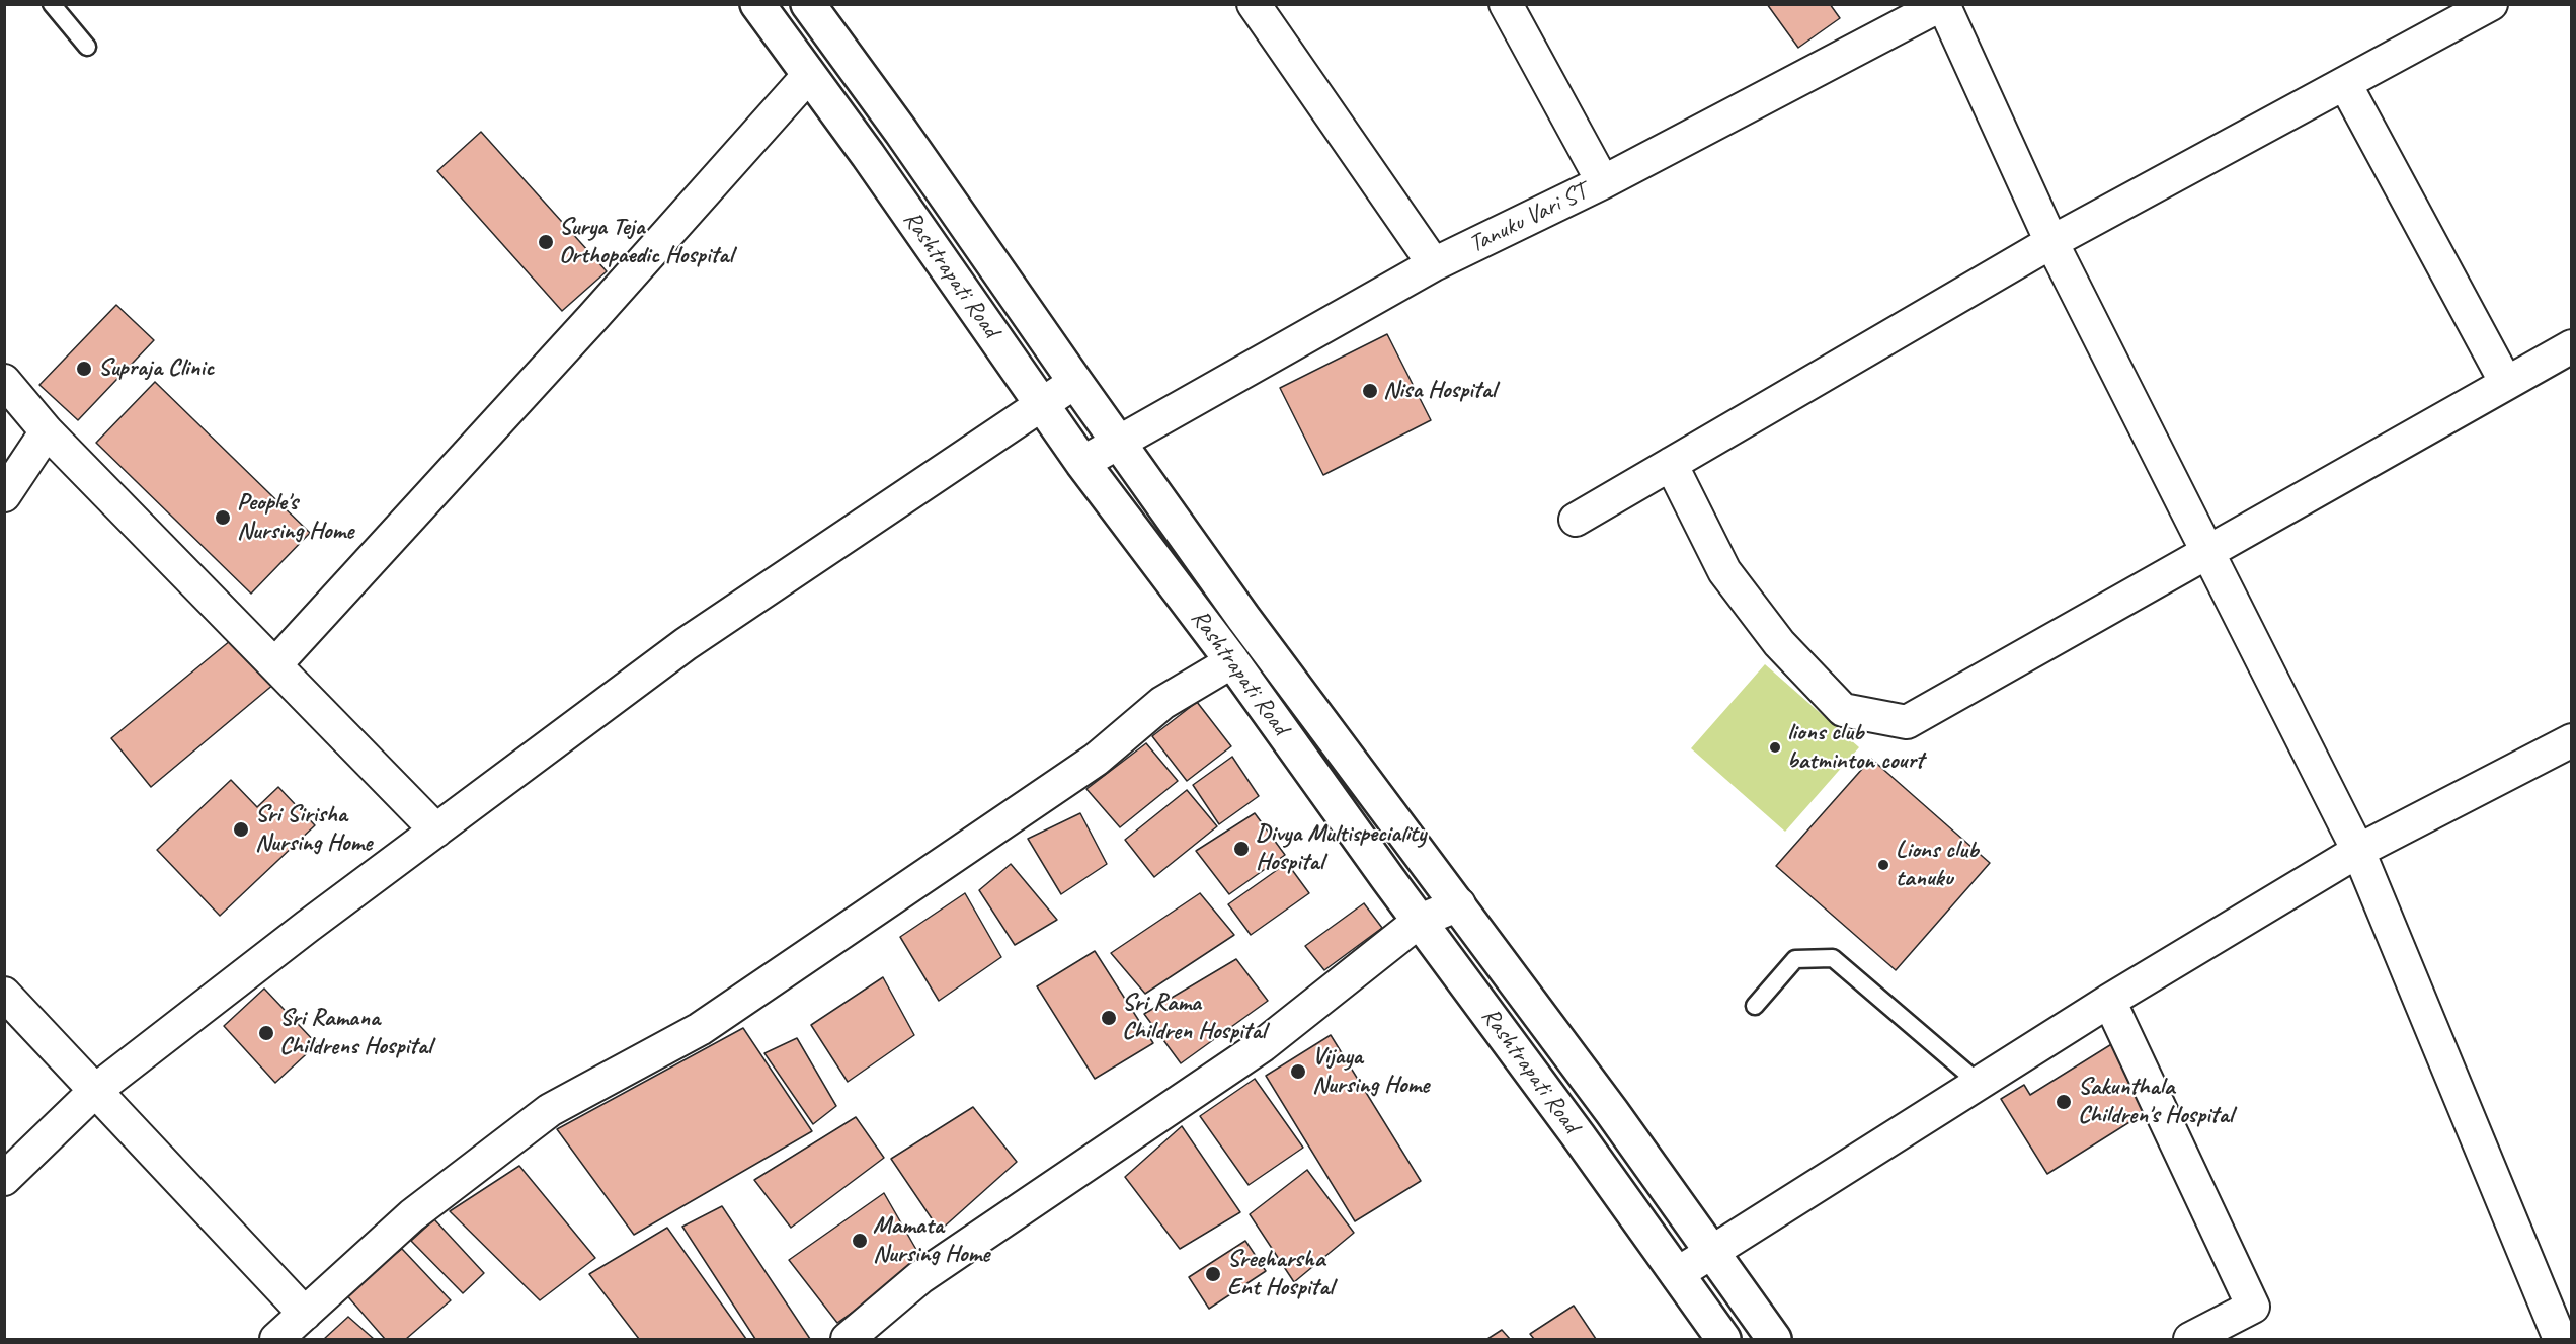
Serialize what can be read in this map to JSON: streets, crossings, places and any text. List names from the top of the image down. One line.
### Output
{"streets":{"street":["Tanuku Vari ST","Rashtrapati Road"]},"crossings":[["Tanuku Vari ST","Rashtrapati Road"]],"places":["Surya Teja Orthopaedic Hospital","Supraja Clinic","Nisa Hospital","People's Nursing Home","lions club batminton court","Sri Sirisha Nursing Home","Divya Multispeciality Hospital","Lions club tanuku","Sri Rama Children Hospital","Sri Ramana Childrens Hospital","Vijaya Nursing Home","Sakunthala Children's Hospital","Mamata Nursing Home","Sreeharsha Ent Hospital"]}
